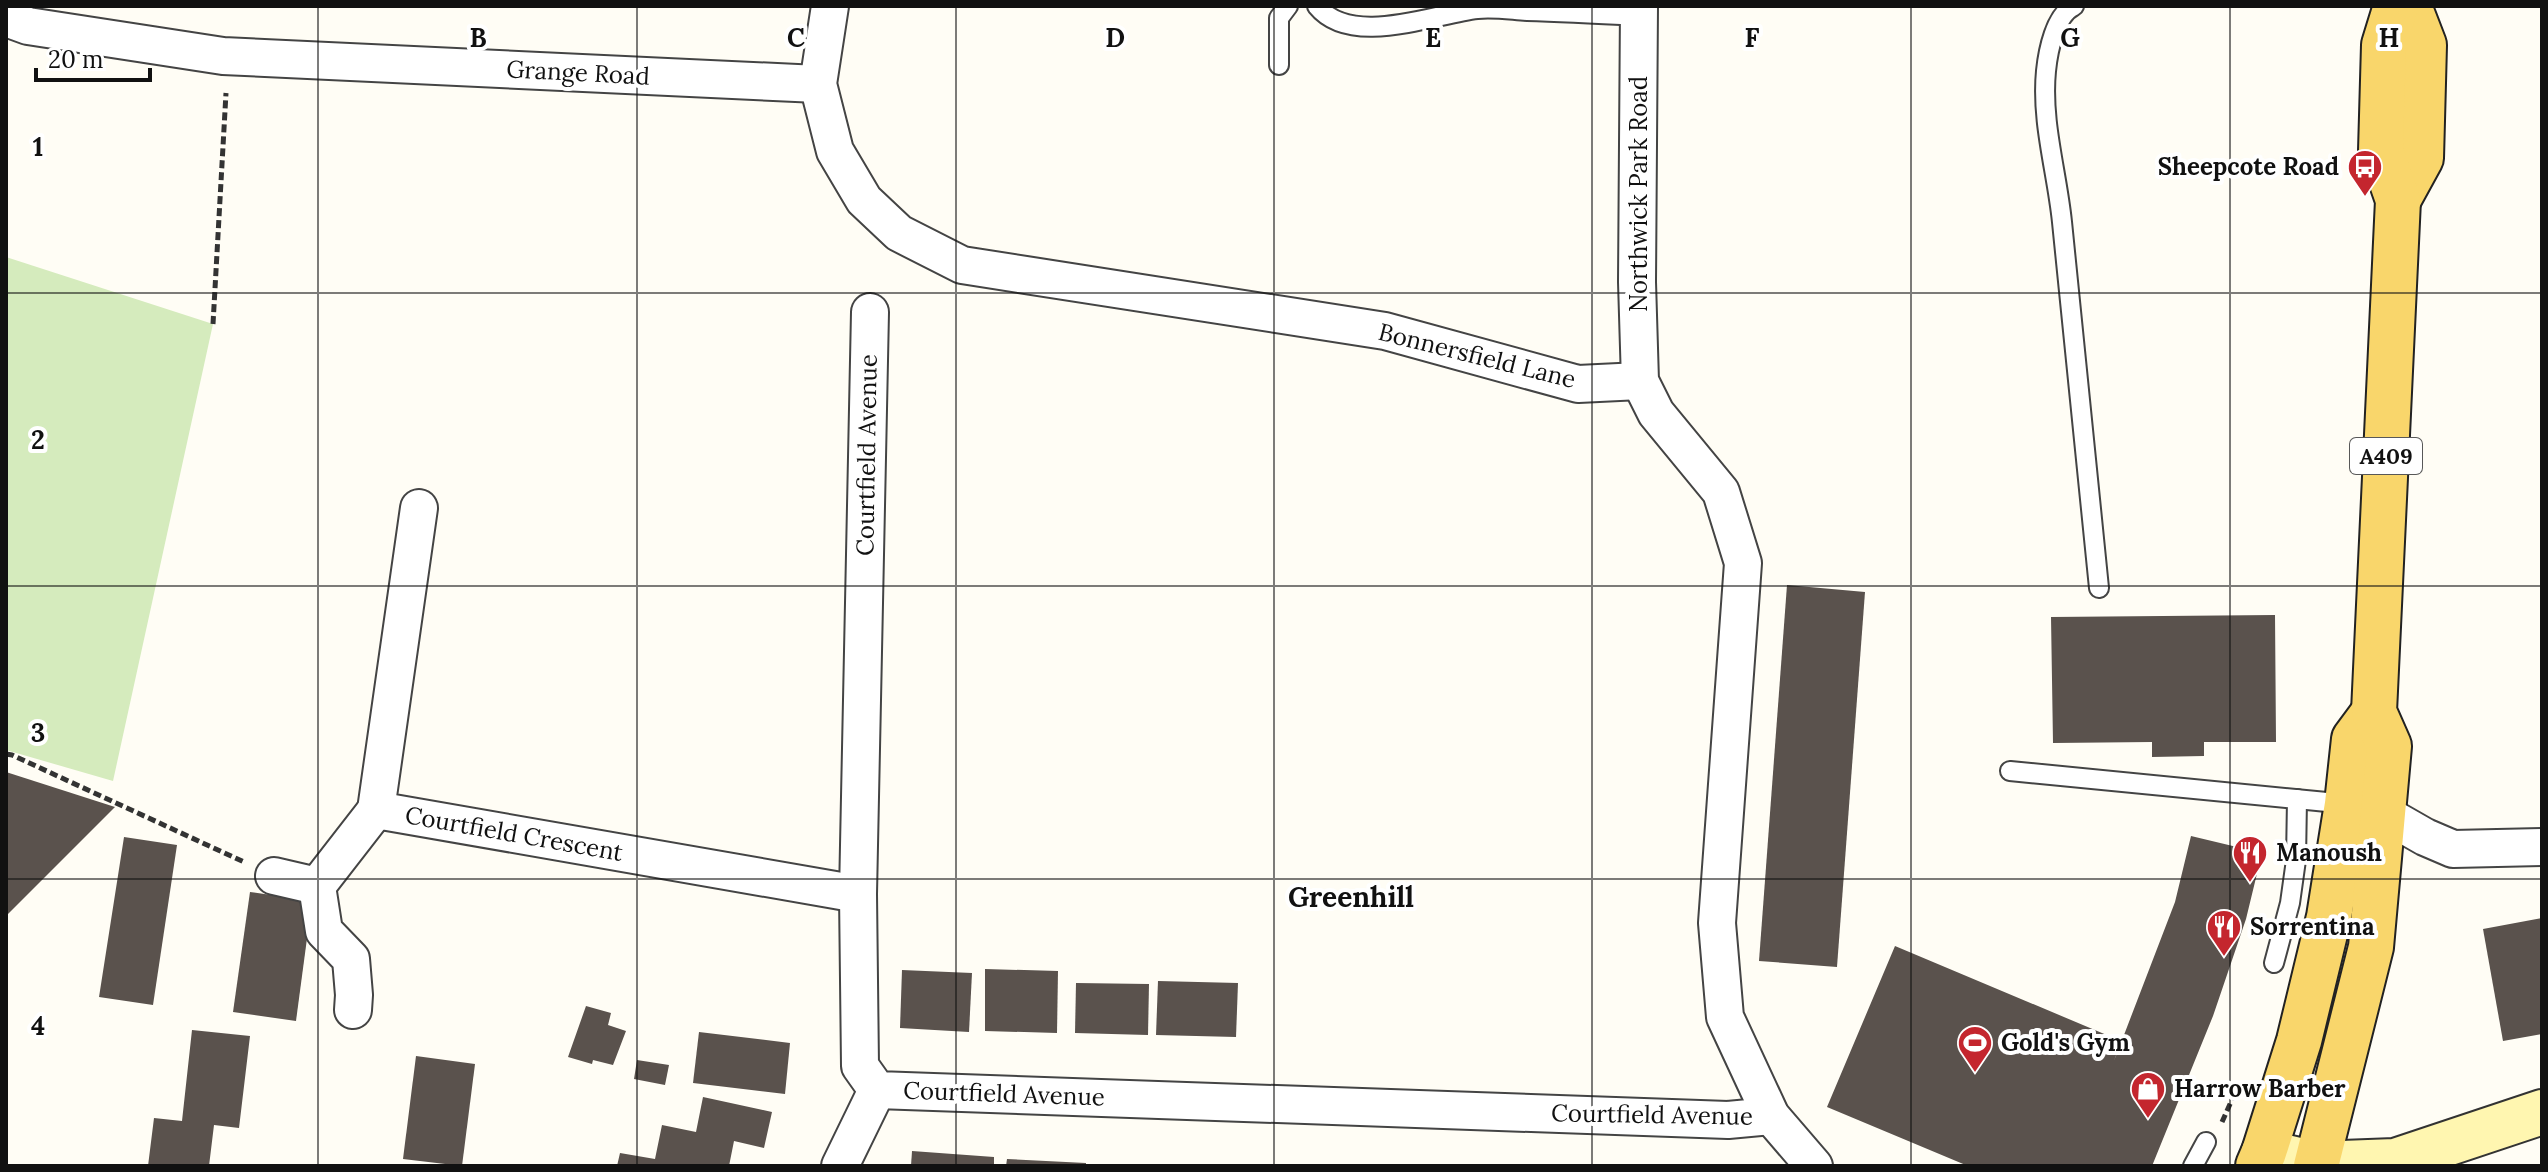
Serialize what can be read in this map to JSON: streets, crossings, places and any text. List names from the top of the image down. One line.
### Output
{"streets":{"main road":["A409"],"street":["Grange Road","Northwick Park Road","Bonnersfield Lane","Courtfield Avenue","Courtfield Crescent"]},"crossings":[["Grange Road","Bonnersfield Lane"],["Northwick Park Road","Bonnersfield Lane"],["Courtfield Avenue","Courtfield Crescent"]],"districts":["Greenhill"],"places":{"bus stop":["Sheepcote Road"],"restaurant":["Manoush","Sorrentina"],"sports":["Gold's Gym"],"shop":["Harrow Barber"]},"scale_bar":"20 m","grid":{"columns":["B","C","D","E","F","G","H"],"rows":["1","2","3","4"]}}
